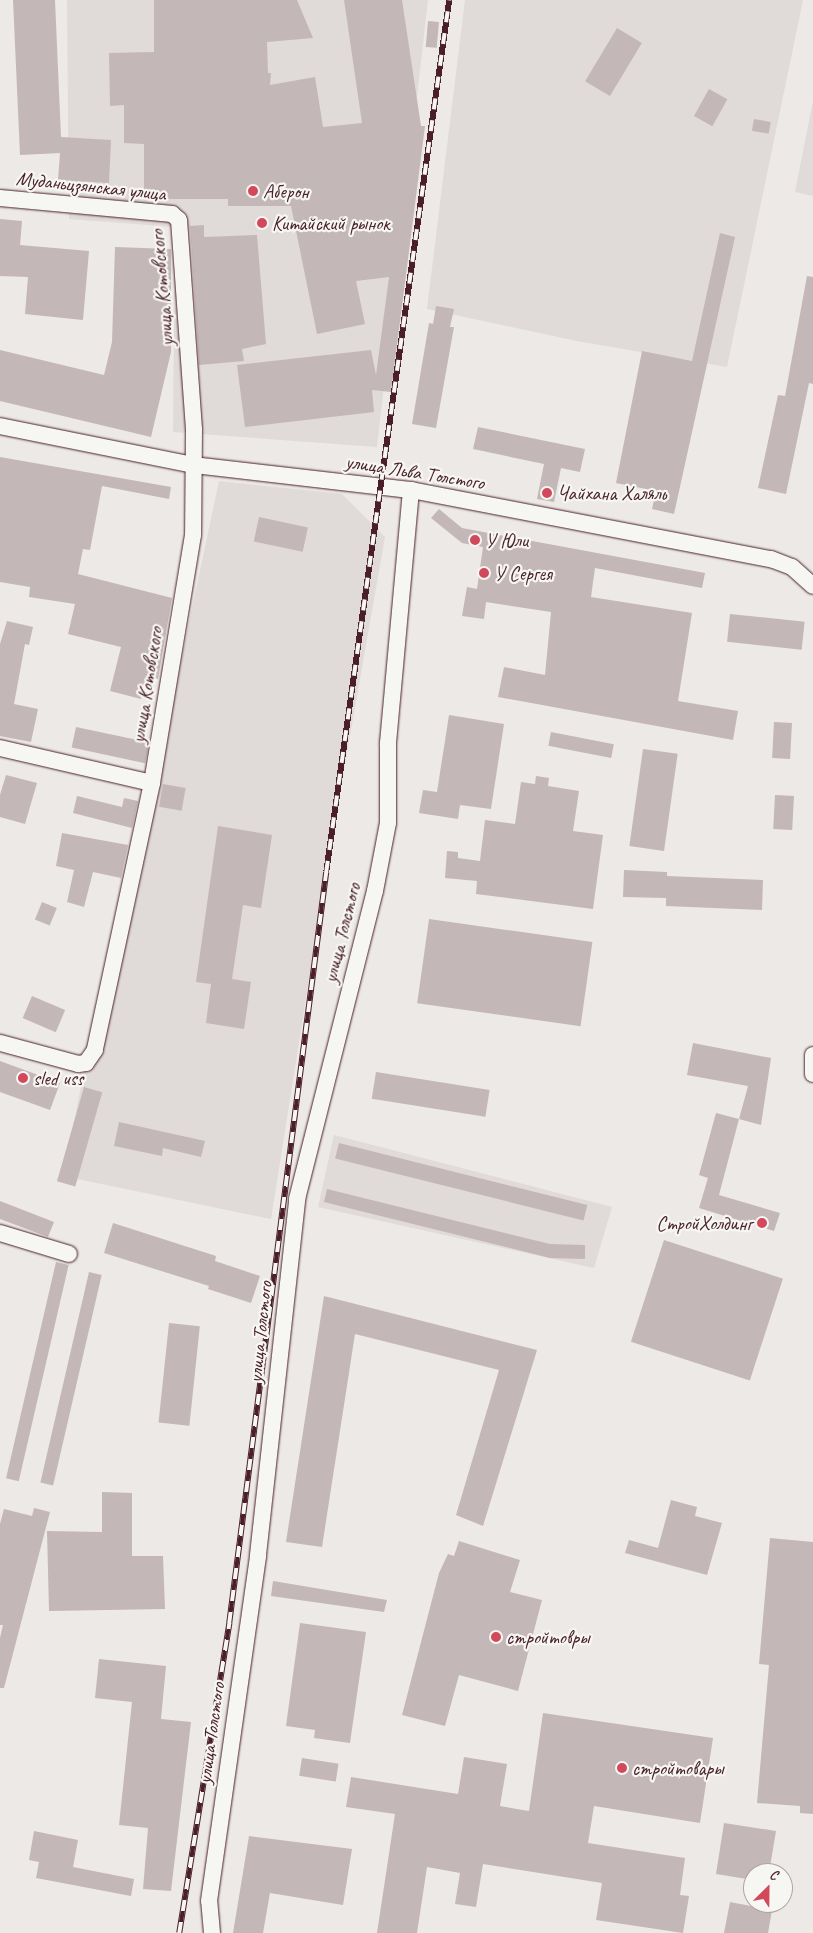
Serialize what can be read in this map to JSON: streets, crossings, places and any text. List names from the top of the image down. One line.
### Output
{"streets":{"street":["Муданьцзянская улица","улица Котовского","улица Льва Толстого","улица Толстого"]},"crossings":[["Муданьцзянская улица","улица Котовского"],["улица Котовского","улица Льва Толстого"],["улица Льва Толстого","улица Толстого"]],"places":["Аберон","Китайский рынок","Чайхана Халяль","У Юли","У Сергея","sled uss","СтройХолдинг","стройтовры","стройтовары"],"north":"top right"}
